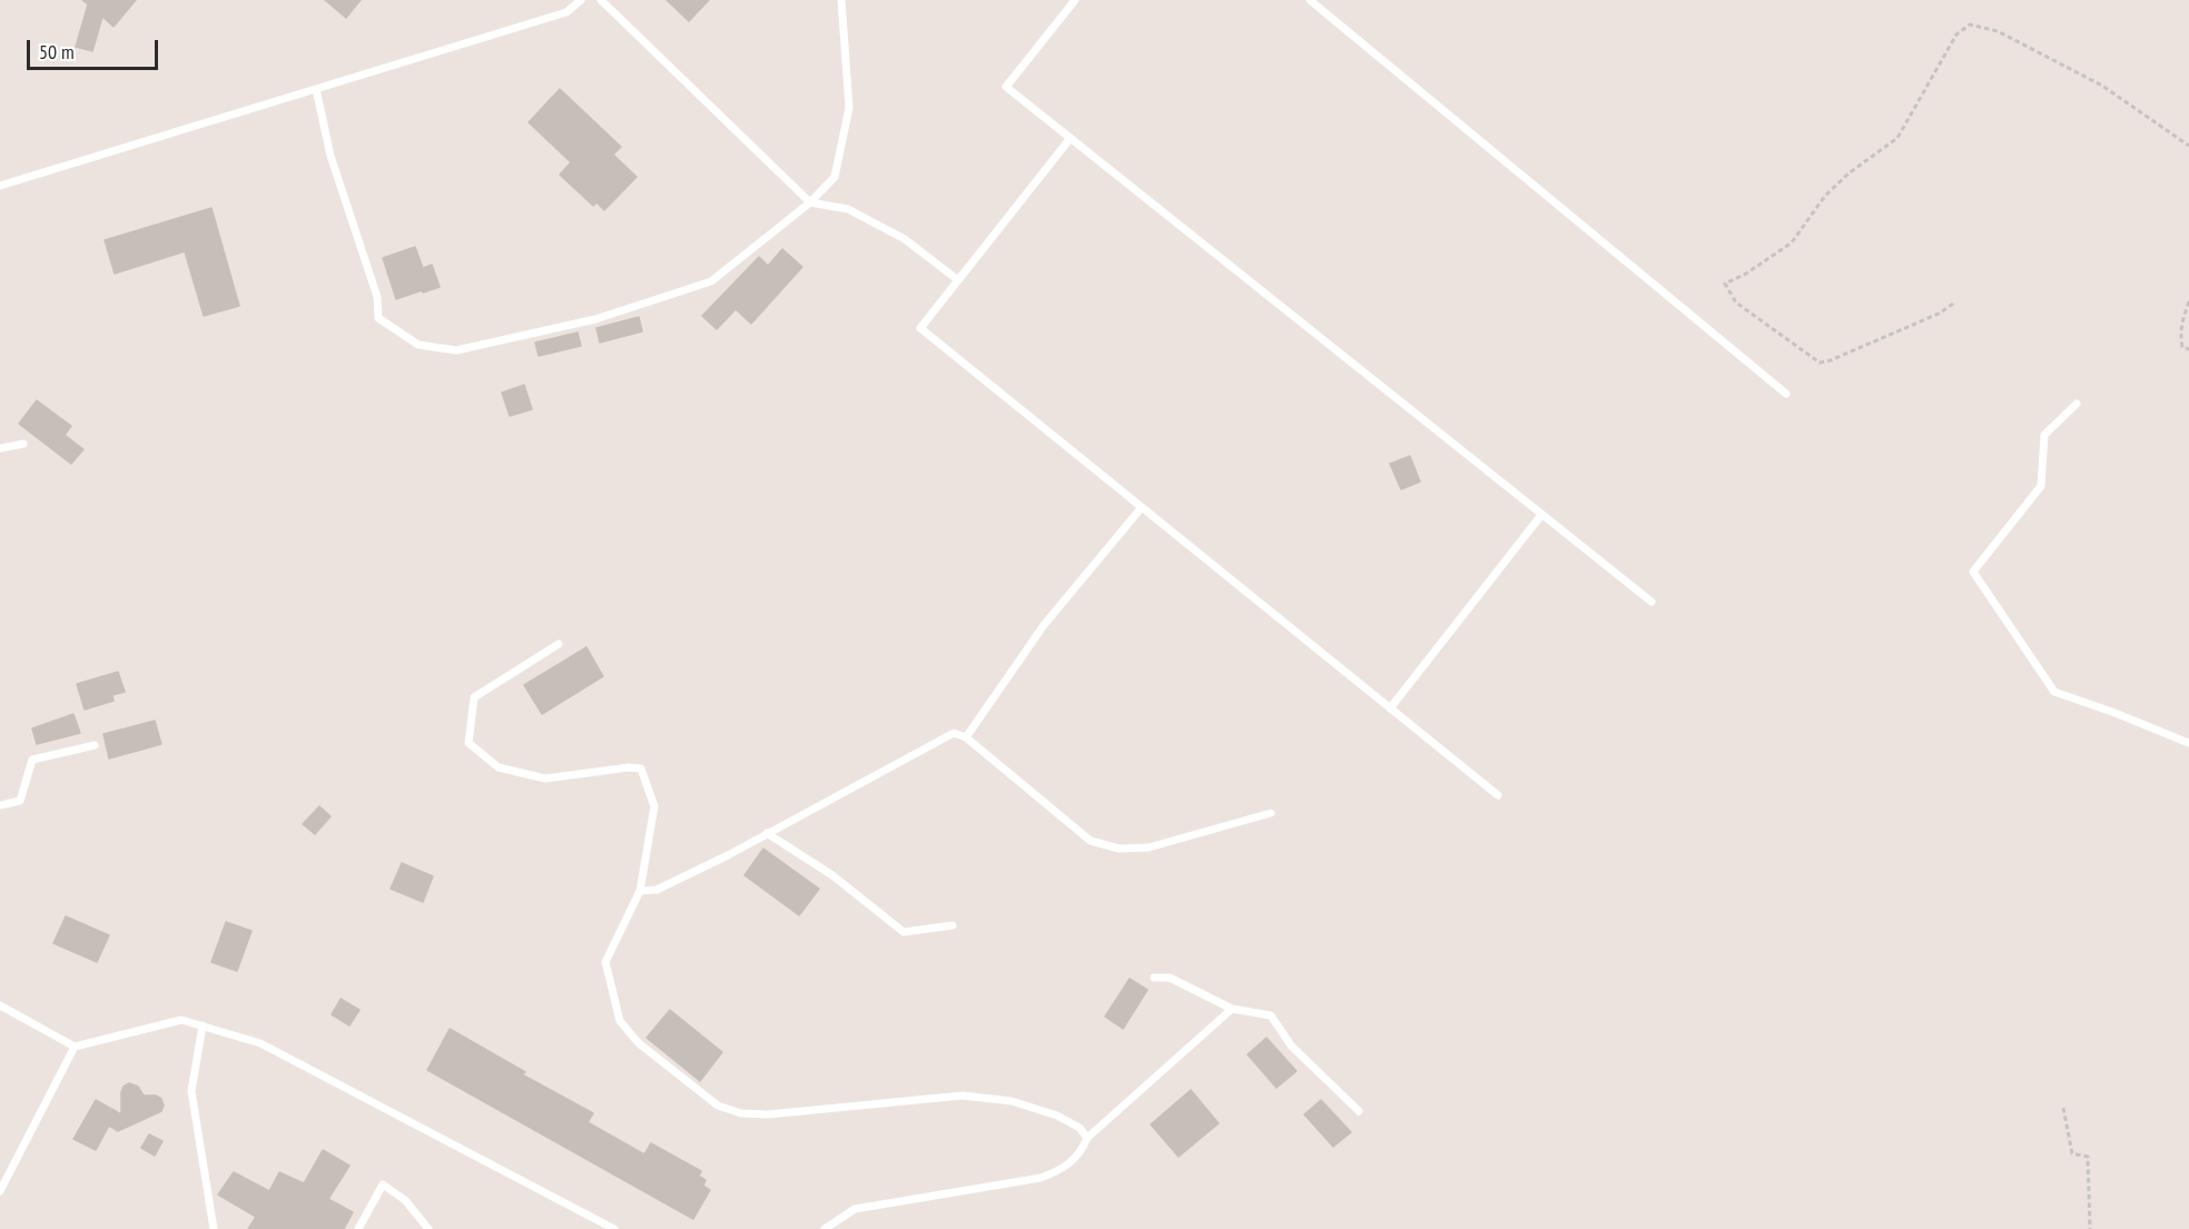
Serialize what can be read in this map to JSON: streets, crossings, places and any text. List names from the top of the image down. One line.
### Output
{"scale_bar":"50 m"}
